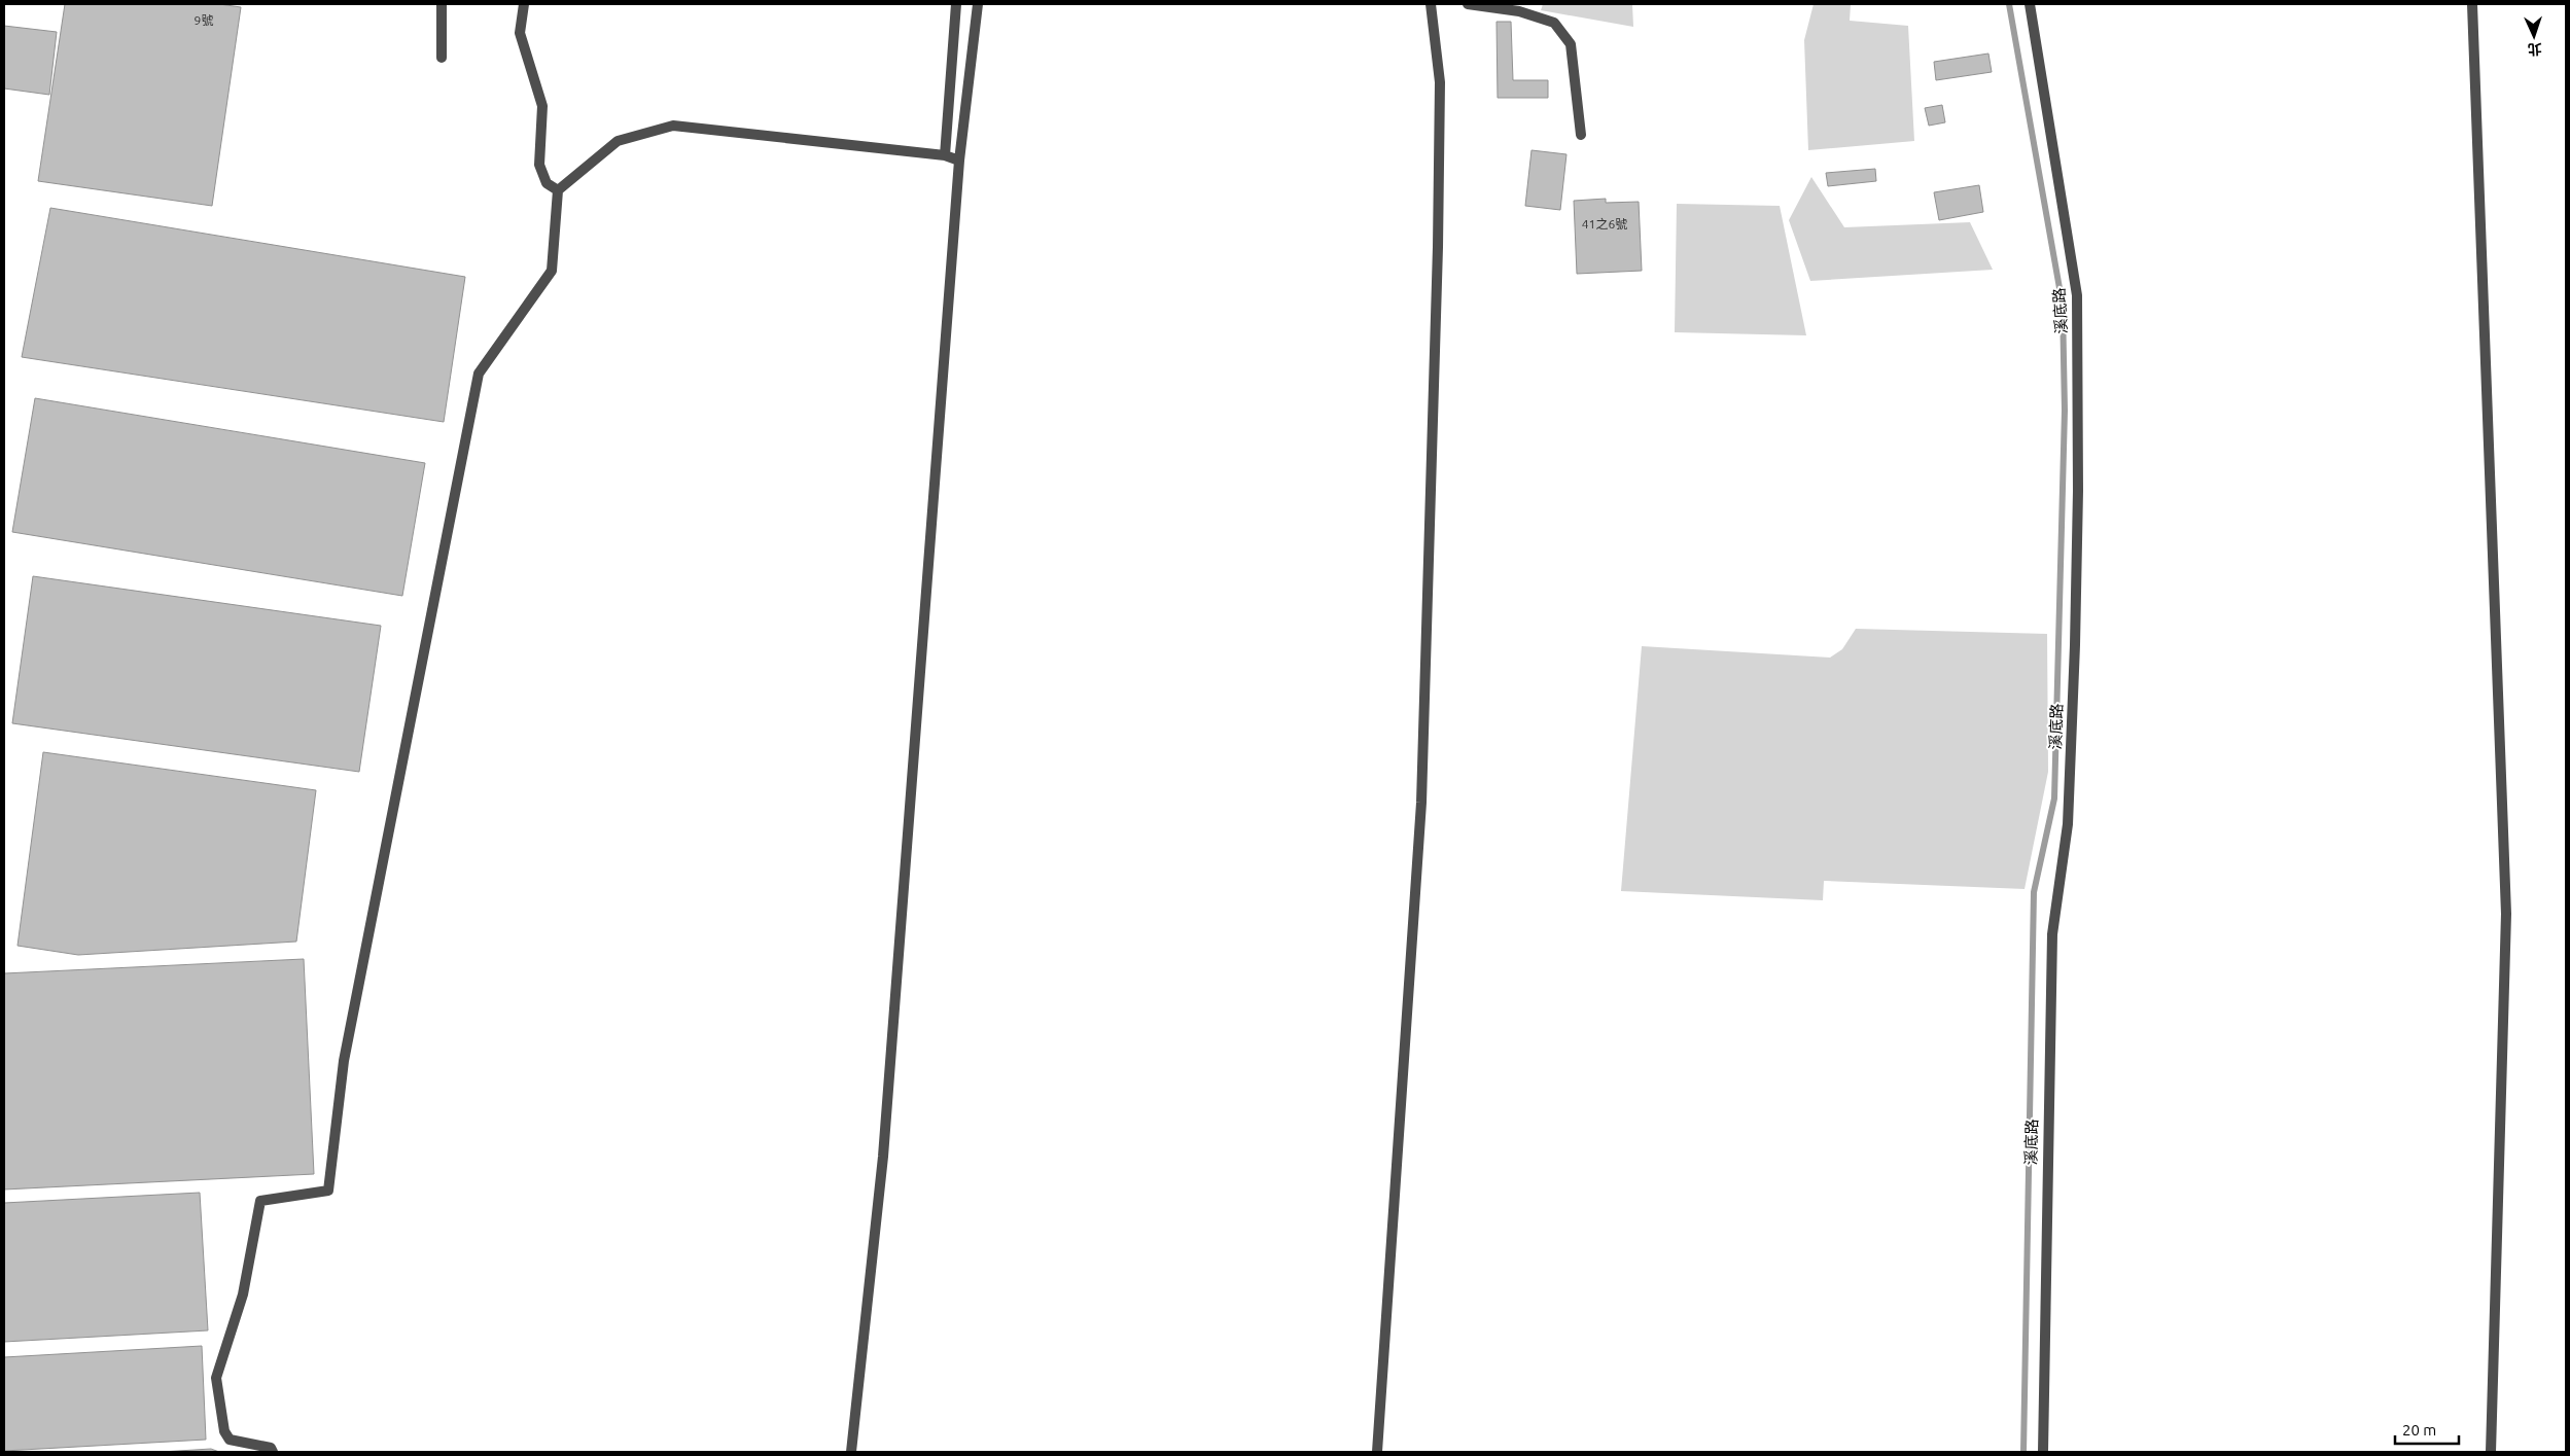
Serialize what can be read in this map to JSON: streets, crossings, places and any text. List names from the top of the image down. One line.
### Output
{"streets":{"street":["溪底路"]},"house_numbers":["9號","41之6號"],"scale_bar":"20 m","north":"bottom"}
